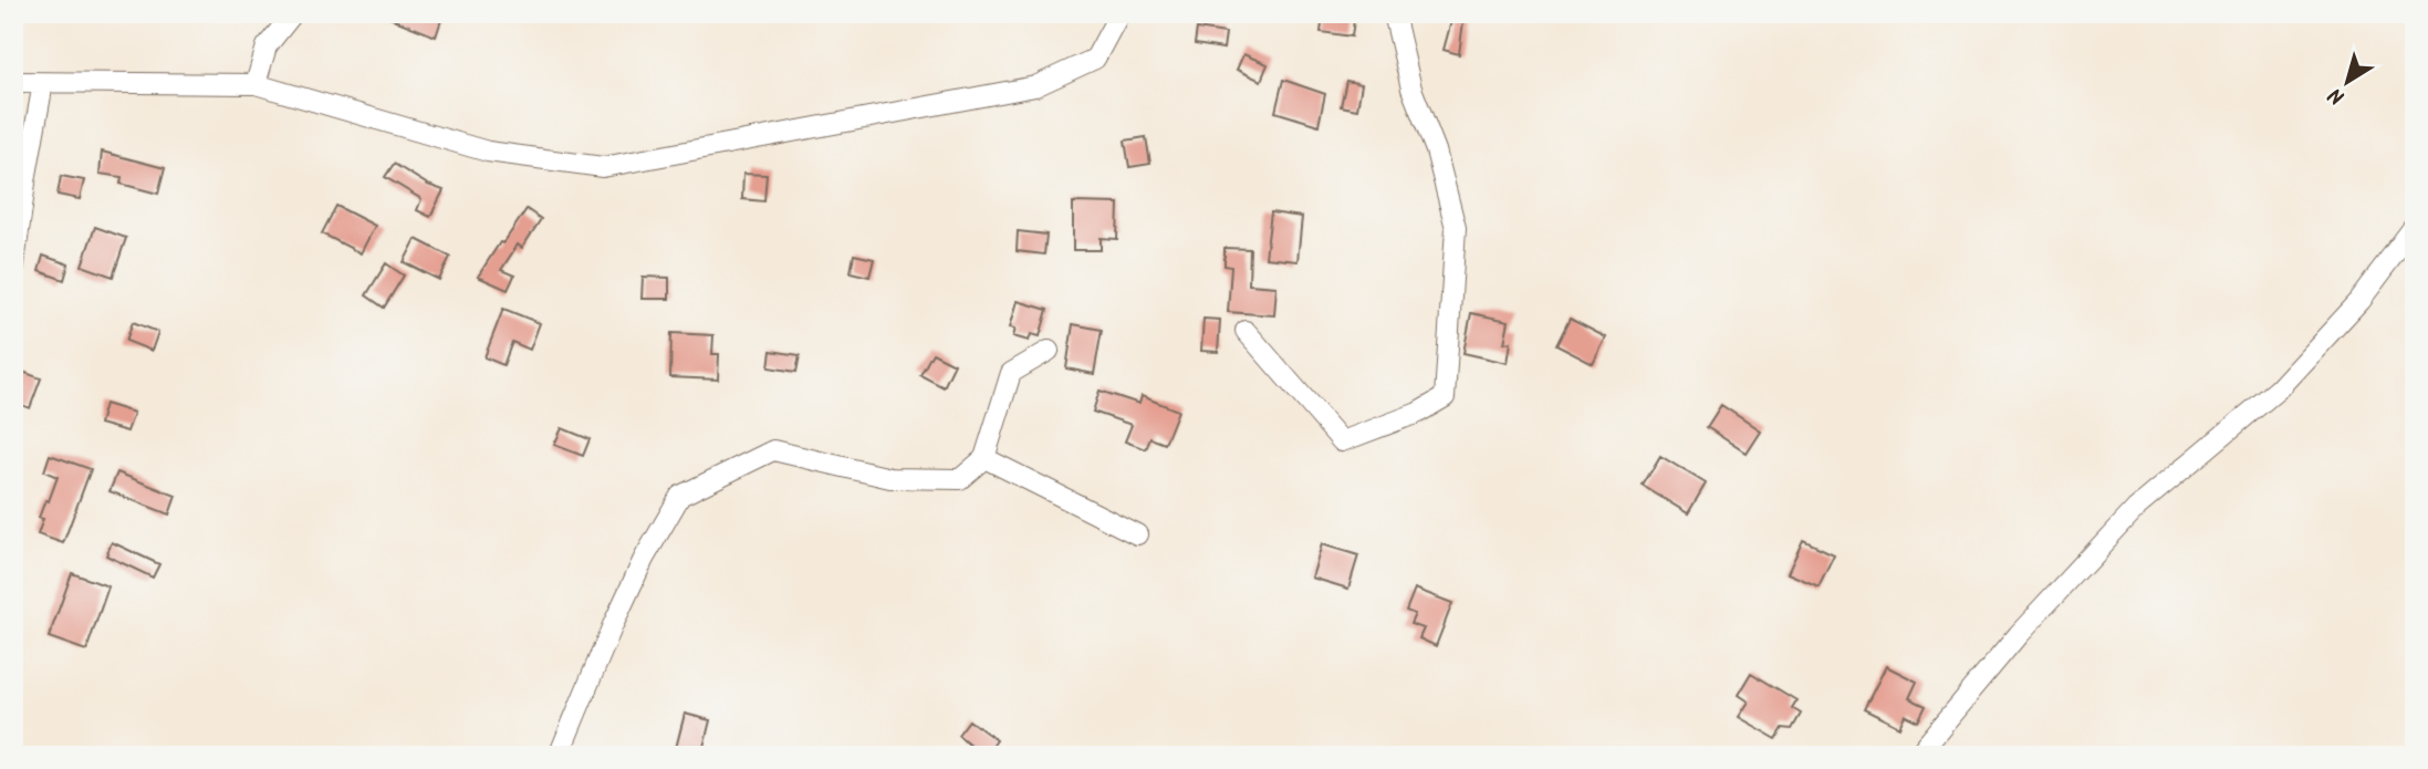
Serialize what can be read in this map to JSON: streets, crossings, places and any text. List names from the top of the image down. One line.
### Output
{"north":"bottom left"}
